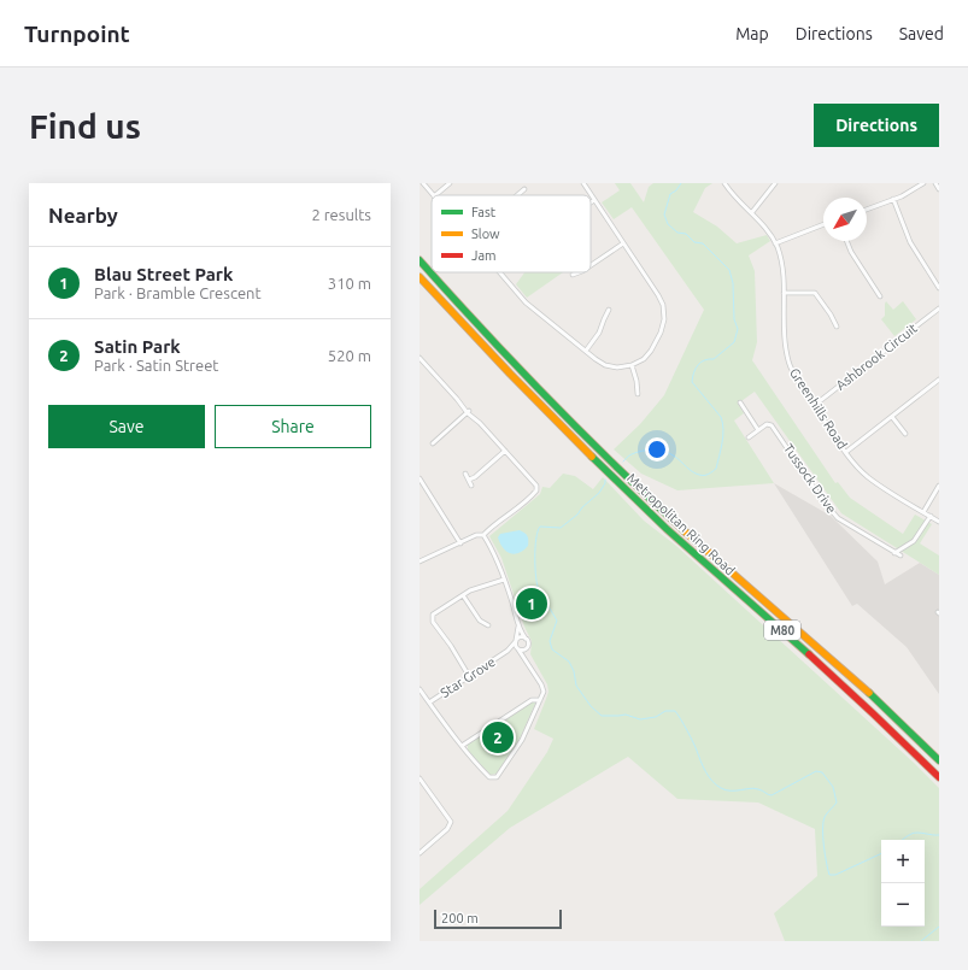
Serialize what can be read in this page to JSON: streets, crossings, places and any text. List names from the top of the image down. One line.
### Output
{"streets":{"highway":["Metropolitan Ring Road","M80"],"street":["Ashbrook Circuit","Greenhills Road","Tussock Drive","Star Grove"]},"crossings":[["Ashbrook Circuit","Greenhills Road"]],"legend":["Fast","Slow","Jam"],"scale_bar":"200 m","north":"bottom left","page":{"header":"Turnpoint","nav":["Map","Directions","Saved"],"buttons":["Directions",["Save","Share"]],"title":"Find us","heading":["Nearby","2 results"],"list":[{"mark":"1","name":"Blau Street Park","note":"Park · Bramble Crescent","value":"310 m"},{"mark":"2","name":"Satin Park","note":"Park · Satin Street","value":"520 m"}],"pins":["1","2"],"map_buttons":["+","−"],"scale":"200 m"}}
